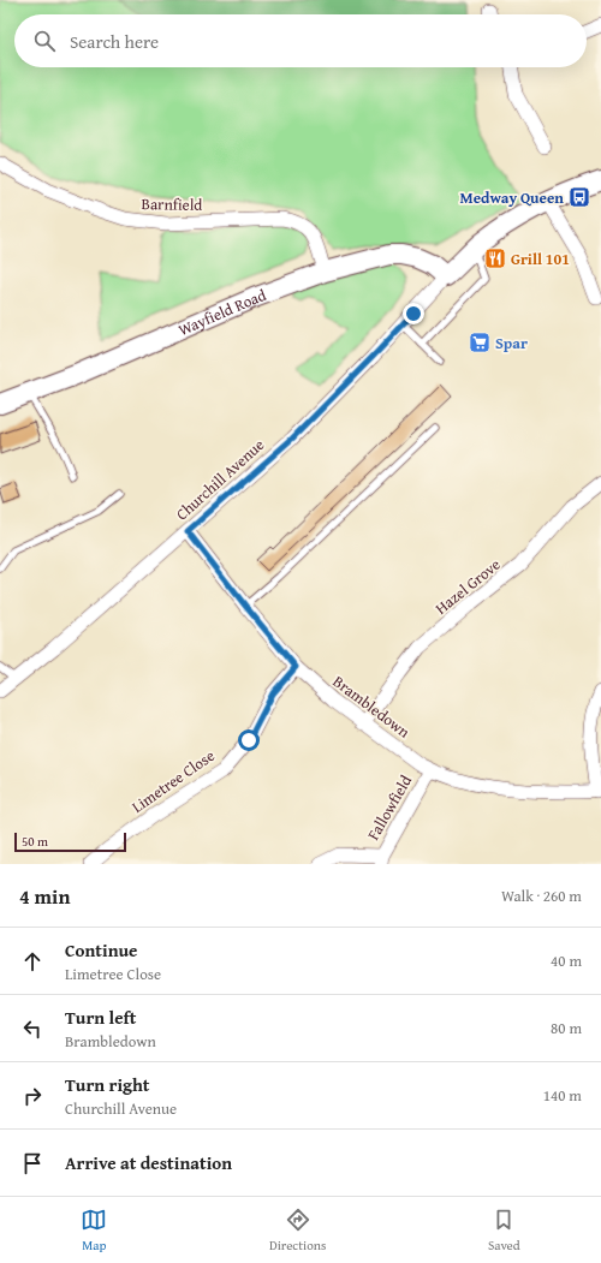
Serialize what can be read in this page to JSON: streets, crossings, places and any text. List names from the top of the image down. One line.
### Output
{"streets":{"street":["Barnfield","Wayfield Road","Churchill Avenue","Hazel Grove","Brambledown","Limetree Close","Fallowfield"]},"crossings":[["Barnfield","Wayfield Road"],["Wayfield Road","Churchill Avenue"],["Churchill Avenue","Brambledown"],["Hazel Grove","Brambledown"],["Brambledown","Limetree Close"],["Brambledown","Fallowfield"]],"places":{"bus stop":["Medway Queen"],"restaurant":["Grill 101"],"supermarket":["Spar"]},"scale_bar":"50 m","page":{"search":"Search here","scale":"50 m","heading":["4 min","Walk · 260 m"],"list":[["Continue","Limetree Close","40 m"],["Turn left","Brambledown","80 m"],["Turn right","Churchill Avenue","140 m"],"Arrive at destination"],"nav":["Map","Directions","Saved"]}}
